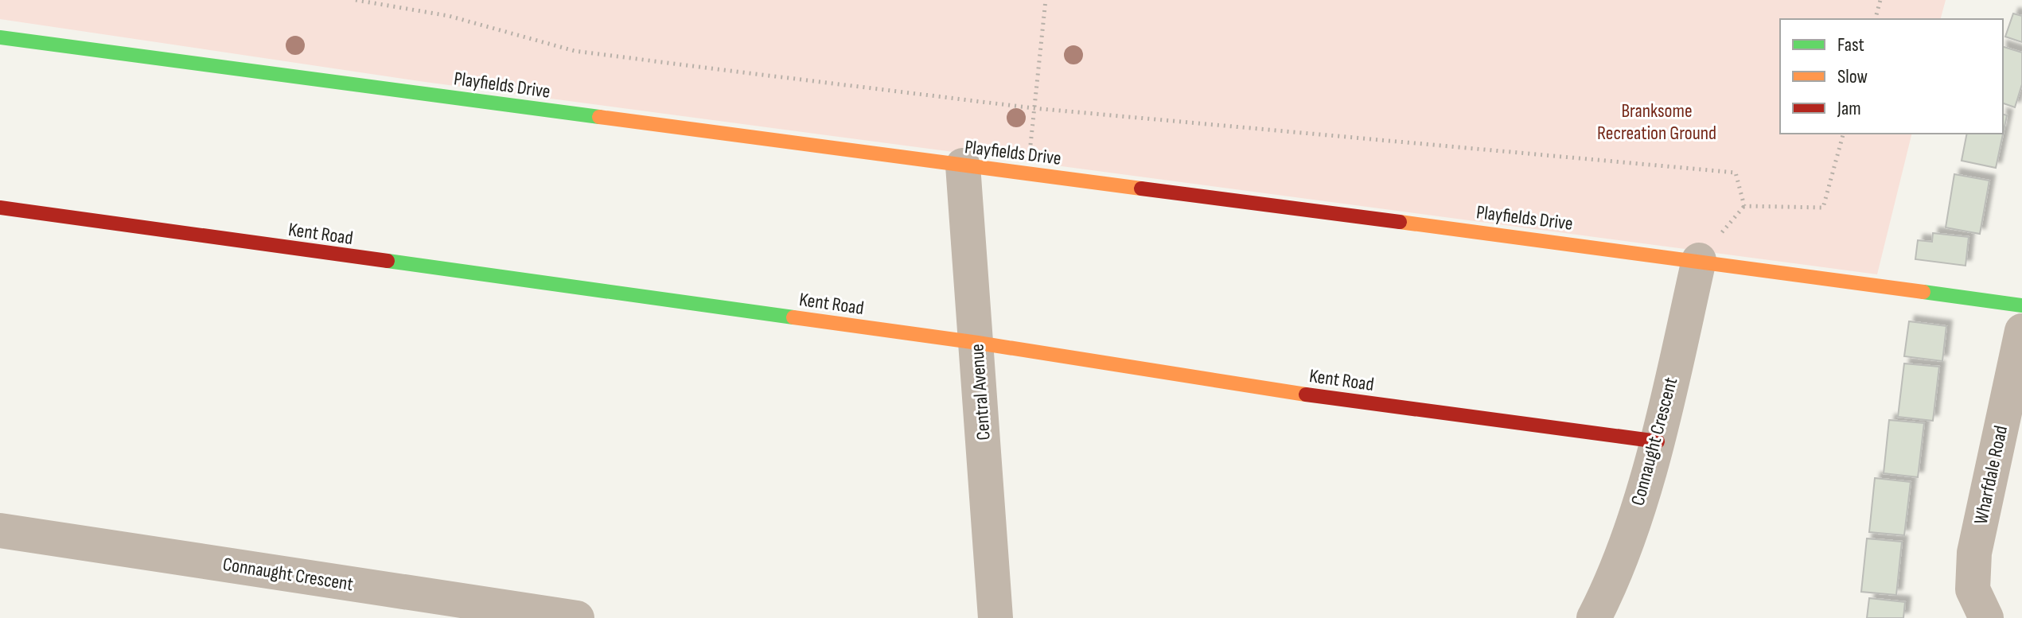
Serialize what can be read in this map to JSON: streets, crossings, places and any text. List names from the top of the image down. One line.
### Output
{"streets":{"street":["Playfields Drive","Kent Road","Central Avenue","Connaught Crescent","Wharfdale Road"]},"crossings":[["Playfields Drive","Central Avenue"],["Playfields Drive","Connaught Crescent"],["Kent Road","Central Avenue"],["Kent Road","Connaught Crescent"]],"parks":["Branksome Recreation Ground"],"legend":["Fast","Slow","Jam"]}
